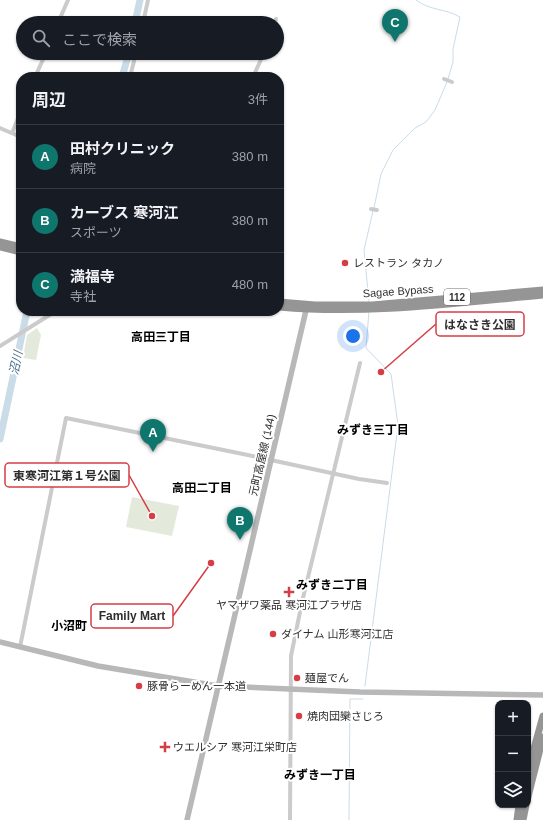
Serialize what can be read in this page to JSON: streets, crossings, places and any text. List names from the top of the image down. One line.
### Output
{"streets":{"highway":["Sagae Bypass","112"],"street":["元町高屋線 (144)"]},"crossings":[["Sagae Bypass","元町高屋線 (144)"]],"districts":["高田三丁目","みずき三丁目","高田二丁目","みずき二丁目","小沼町","みずき一丁目"],"water":["沼川"],"places":{"other":["レストラン タカノ","はなさき公園","東寒河江第１号公園","Family Mart","ダイナム 山形寒河江店","麺屋でん","豚骨らーめん一本道","焼肉団欒さじろ"],"health":["ヤマザワ薬品 寒河江プラザ店","ウエルシア 寒河江栄町店"]},"page":{"pins":["C","A","B"],"search":"ここで検索","heading":["周辺","3件"],"list":[{"mark":"A","name":"田村クリニック","note":"病院","value":"380 m"},{"mark":"B","name":"カーブス 寒河江","note":"スポーツ","value":"380 m"},{"mark":"C","name":"満福寺","note":"寺社","value":"480 m"}],"map_buttons":["+","−"]}}
